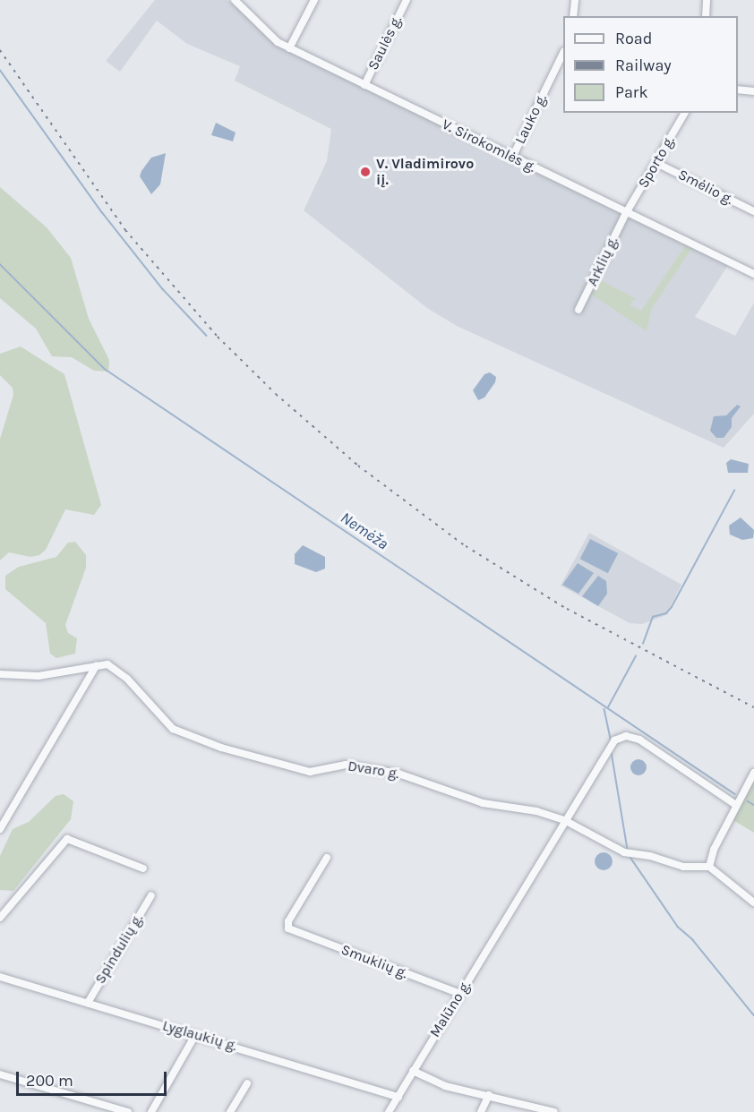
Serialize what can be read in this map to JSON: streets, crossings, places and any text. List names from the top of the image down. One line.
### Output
{"streets":{"street":["Saulės g.","Lauko g.","V. Sirokomlės g.","Sporto g.","Smėlio g.","Arklių g.","Dvaro g.","Spindulių g.","Smuklių g.","Malūno g.","Lyglaukių g."]},"crossings":[["Saulės g.","V. Sirokomlės g."],["Lauko g.","V. Sirokomlės g."],["V. Sirokomlės g.","Sporto g."],["V. Sirokomlės g.","Arklių g."],["Sporto g.","Smėlio g."],["Sporto g.","Arklių g."],["Dvaro g.","Malūno g."],["Spindulių g.","Lyglaukių g."],["Smuklių g.","Malūno g."],["Malūno g.","Lyglaukių g."]],"water":["Nemėža"],"places":["V. Vladimirovo iį."],"legend":["Road","Railway","Park"],"scale_bar":"200 m"}
